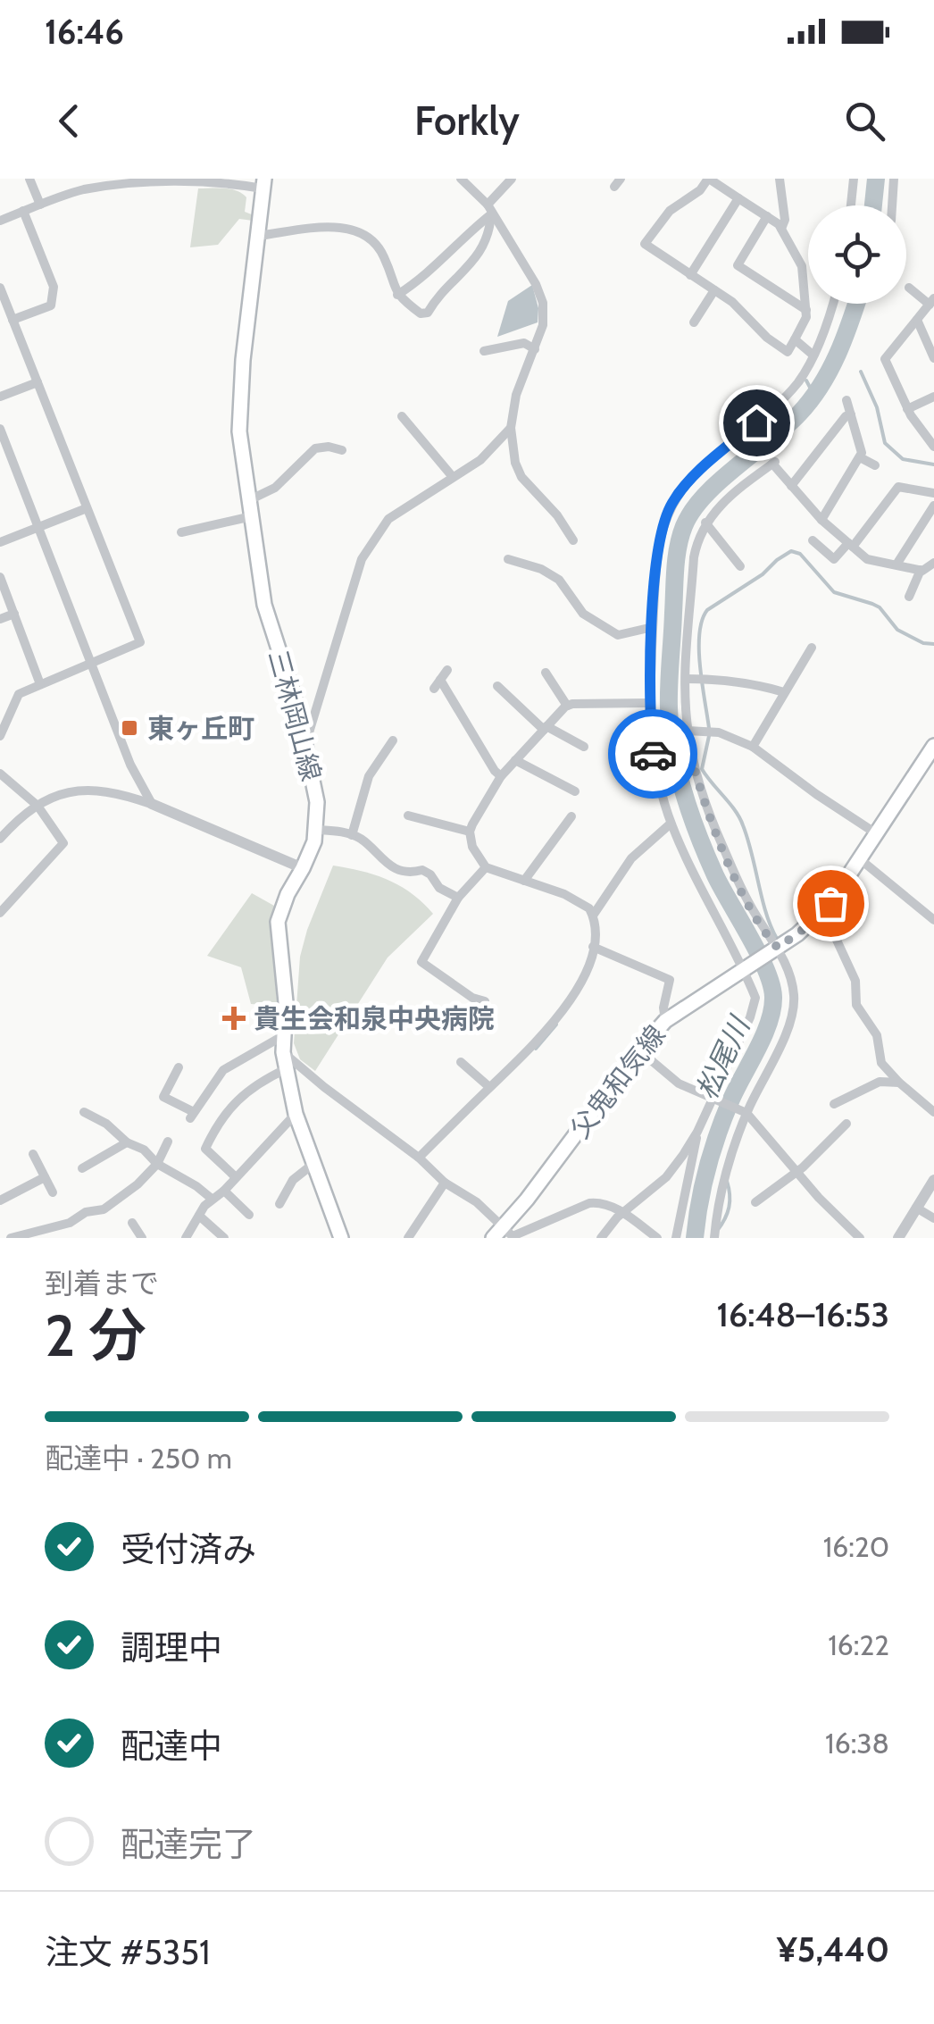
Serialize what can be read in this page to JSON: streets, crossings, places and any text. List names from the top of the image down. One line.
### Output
{"streets":{"main road":["三林岡山線","父鬼和気線"]},"water":["松尾川"],"places":{"transit":["東ヶ丘町"],"health":["貴生会和泉中央病院"]},"page":{"status":"16:46","header":"Forkly","heading":["2 分","到着まで","16:48–16:53"],"panel":["注文 #5351","¥5,440"],"bar":"配達中 · 250 m","list":[["受付済み","16:20"],["調理中","16:22"],["配達中","16:38"],"配達完了"]}}
